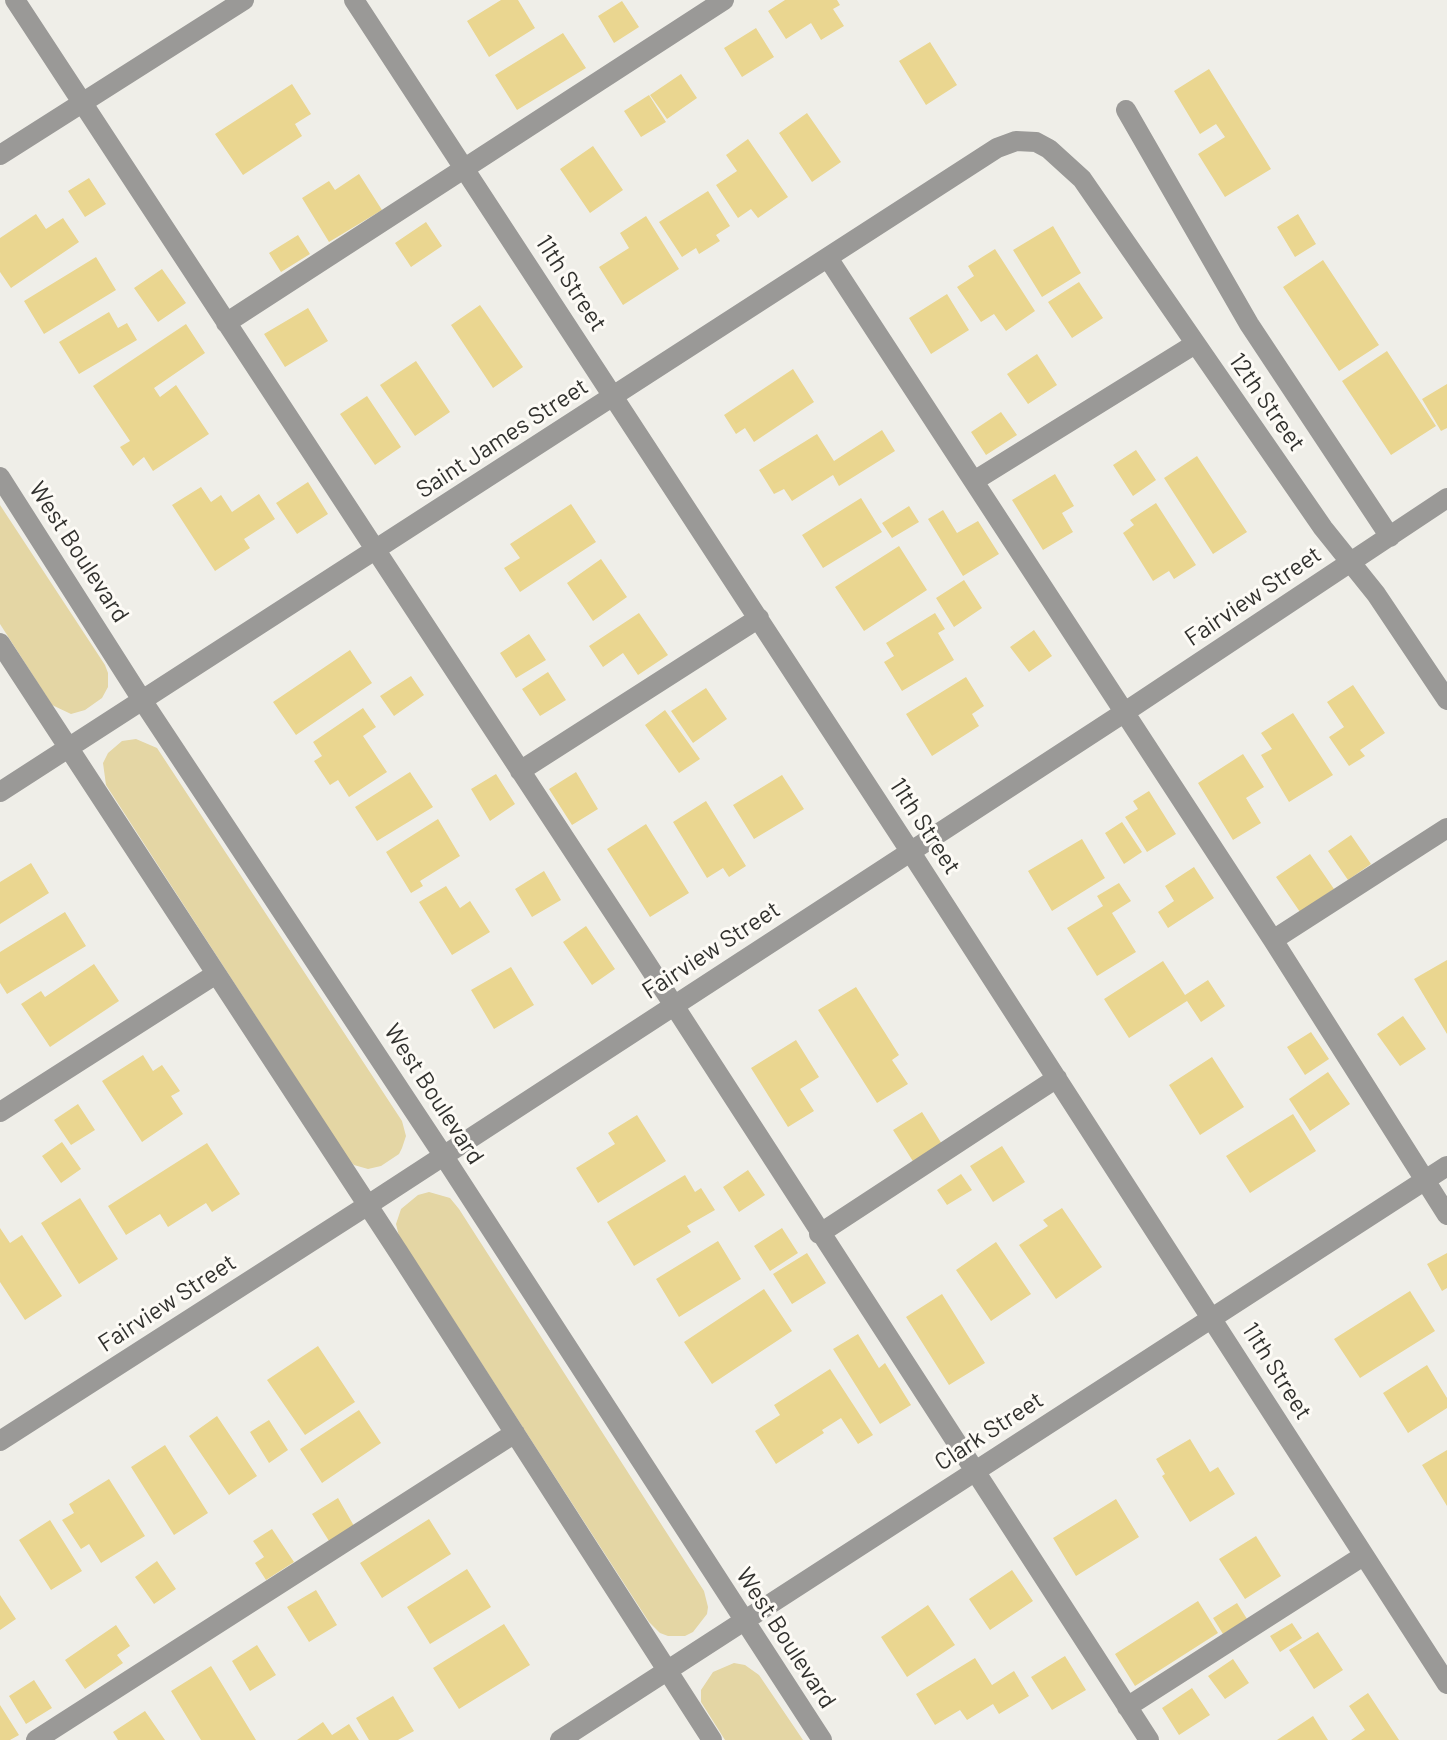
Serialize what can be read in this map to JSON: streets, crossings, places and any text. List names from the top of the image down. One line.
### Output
{"streets":{"street":["11th Street","12th Street","Saint James Street","West Boulevard","Fairview Street","Clark Street"]},"crossings":[["11th Street","Saint James Street"],["11th Street","Fairview Street"],["11th Street","Clark Street"],["12th Street","Saint James Street"],["12th Street","Fairview Street"],["Saint James Street","West Boulevard"],["West Boulevard","Fairview Street"],["West Boulevard","Clark Street"]]}
